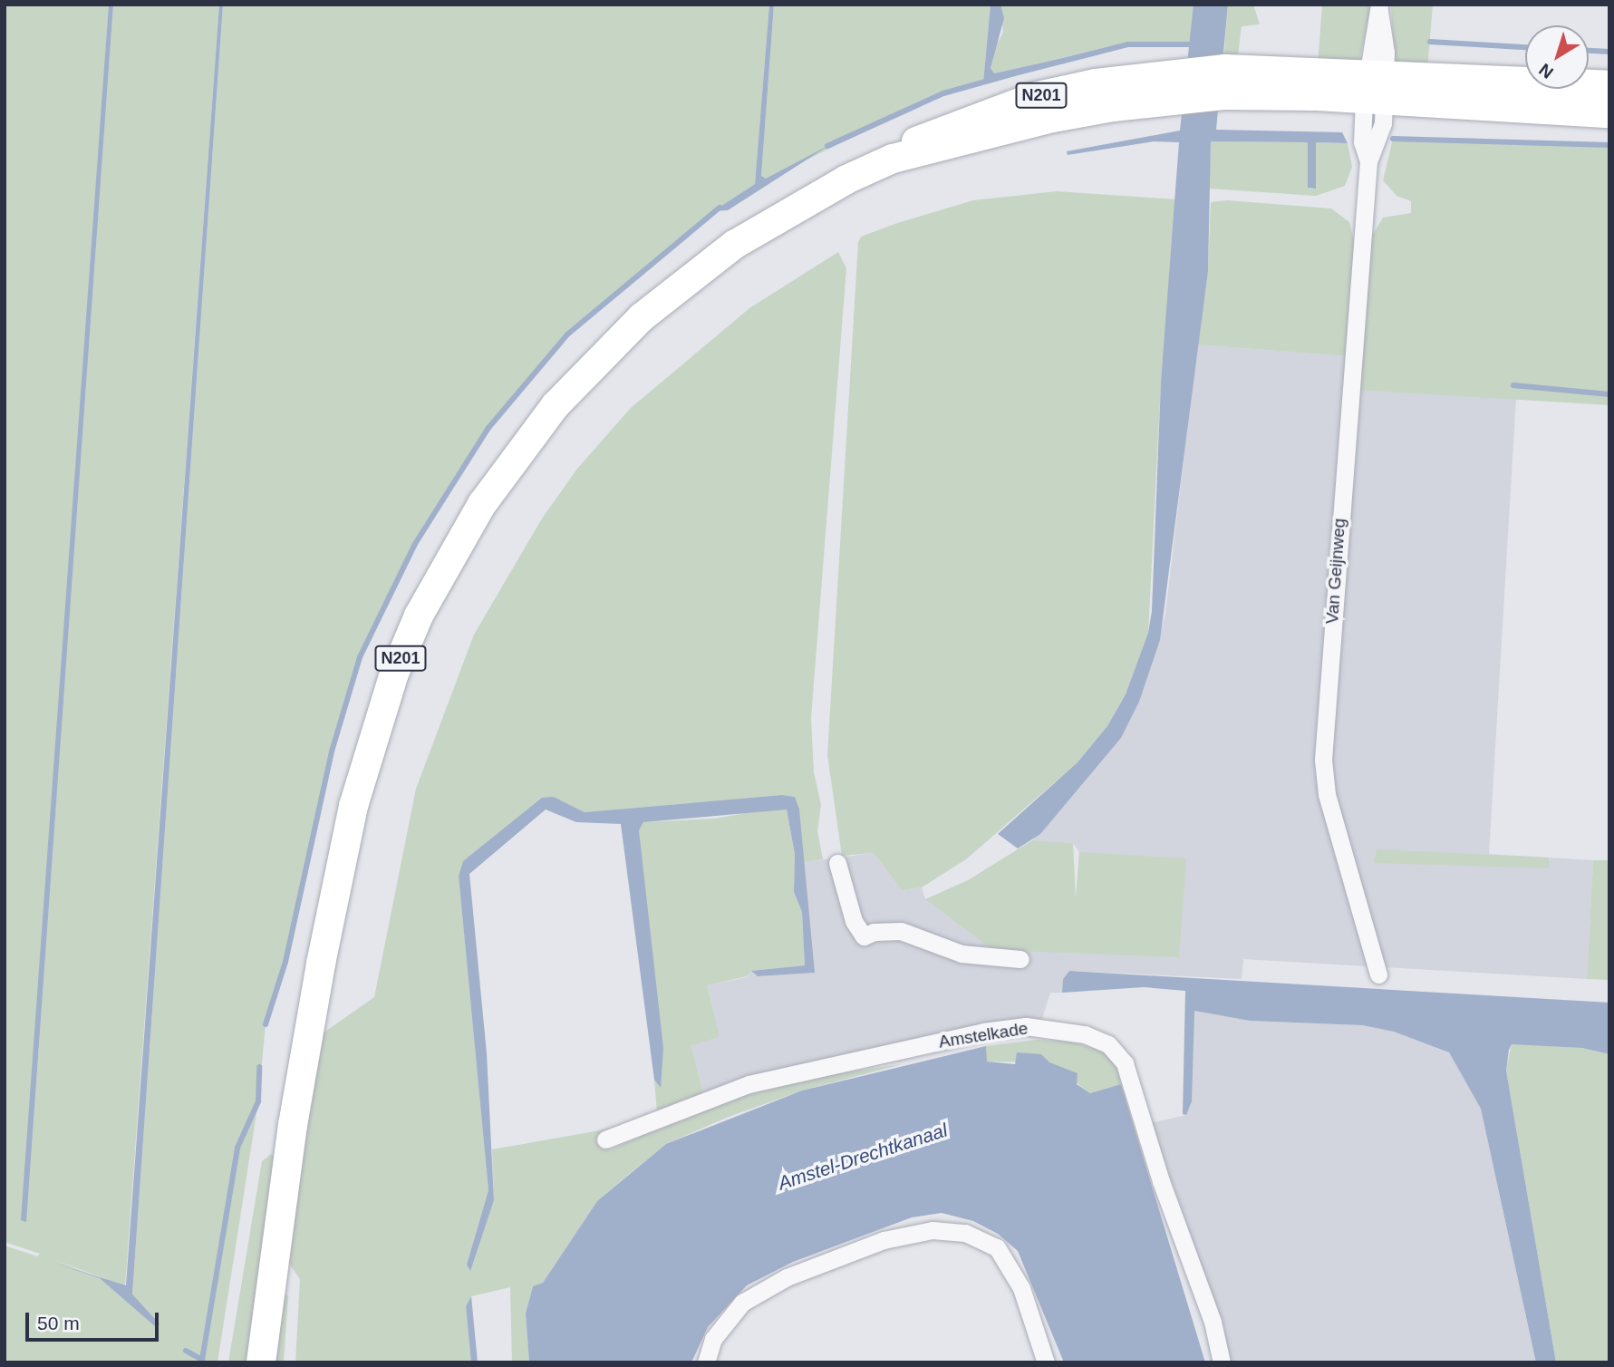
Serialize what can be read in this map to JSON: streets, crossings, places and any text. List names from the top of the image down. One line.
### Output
{"streets":{"main road":["N201"],"street":["Van Geijnweg","Amstelkade"]},"crossings":[["N201","Van Geijnweg"]],"water":["Amstel-Drechtkanaal"],"scale_bar":"50 m","north":"bottom left"}
